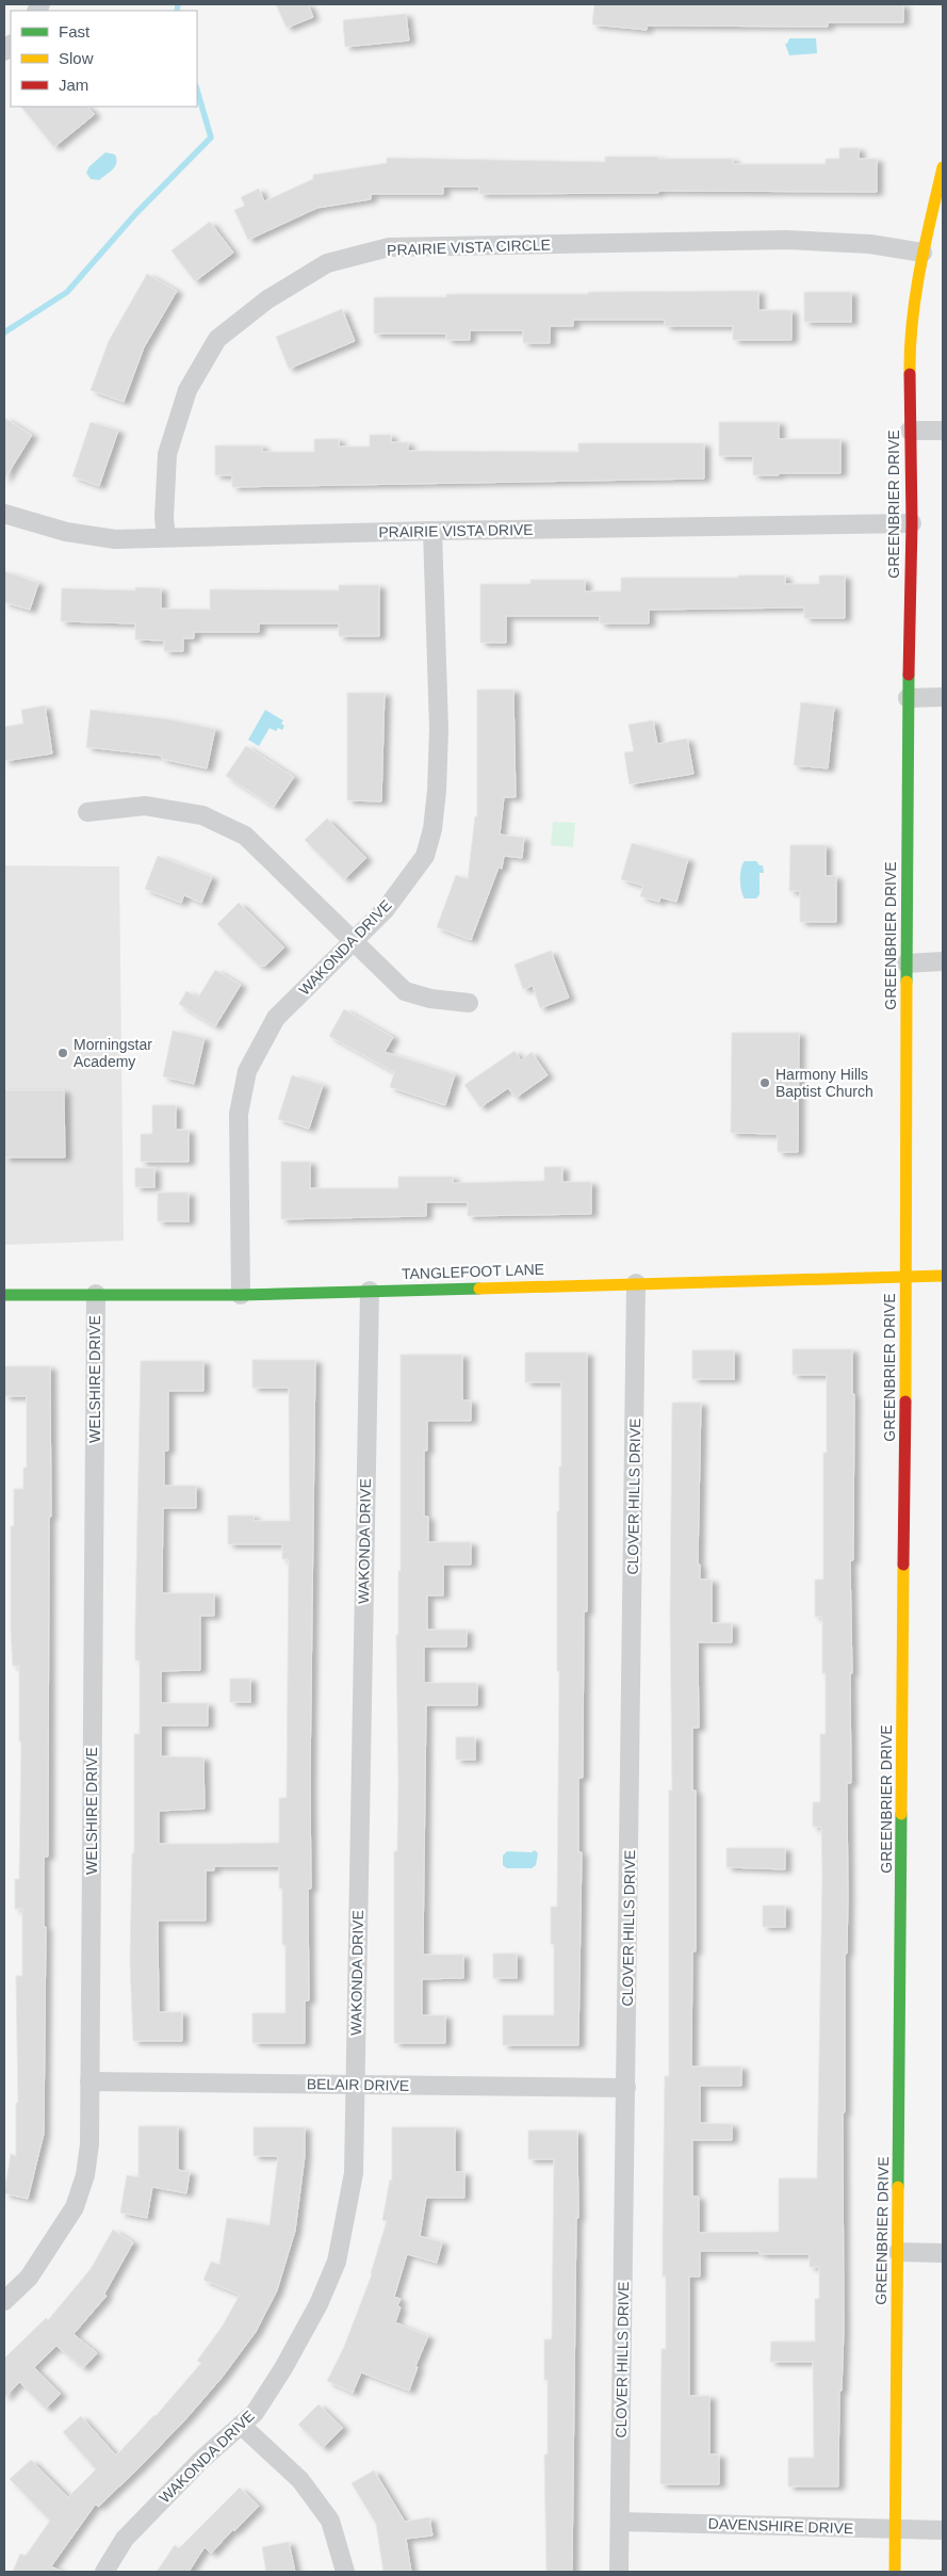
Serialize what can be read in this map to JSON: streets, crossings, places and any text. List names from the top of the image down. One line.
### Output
{"streets":{"street":["PRAIRIE VISTA CIRCLE","GREENBRIER DRIVE","PRAIRIE VISTA DRIVE","WAKONDA DRIVE","TANGLEFOOT LANE","WELSHIRE DRIVE","CLOVER HILLS DRIVE","BELAIR DRIVE","DAVENSHIRE DRIVE"]},"crossings":[["PRAIRIE VISTA CIRCLE","GREENBRIER DRIVE"],["PRAIRIE VISTA CIRCLE","PRAIRIE VISTA DRIVE"],["GREENBRIER DRIVE","PRAIRIE VISTA DRIVE"],["GREENBRIER DRIVE","TANGLEFOOT LANE"],["GREENBRIER DRIVE","DAVENSHIRE DRIVE"],["PRAIRIE VISTA DRIVE","WAKONDA DRIVE"],["WAKONDA DRIVE","TANGLEFOOT LANE"],["WAKONDA DRIVE","BELAIR DRIVE"],["TANGLEFOOT LANE","WELSHIRE DRIVE"],["TANGLEFOOT LANE","CLOVER HILLS DRIVE"],["WELSHIRE DRIVE","BELAIR DRIVE"],["CLOVER HILLS DRIVE","BELAIR DRIVE"],["CLOVER HILLS DRIVE","DAVENSHIRE DRIVE"]],"places":["Morningstar Academy","Harmony Hills Baptist Church"],"legend":["Fast","Slow","Jam"]}
